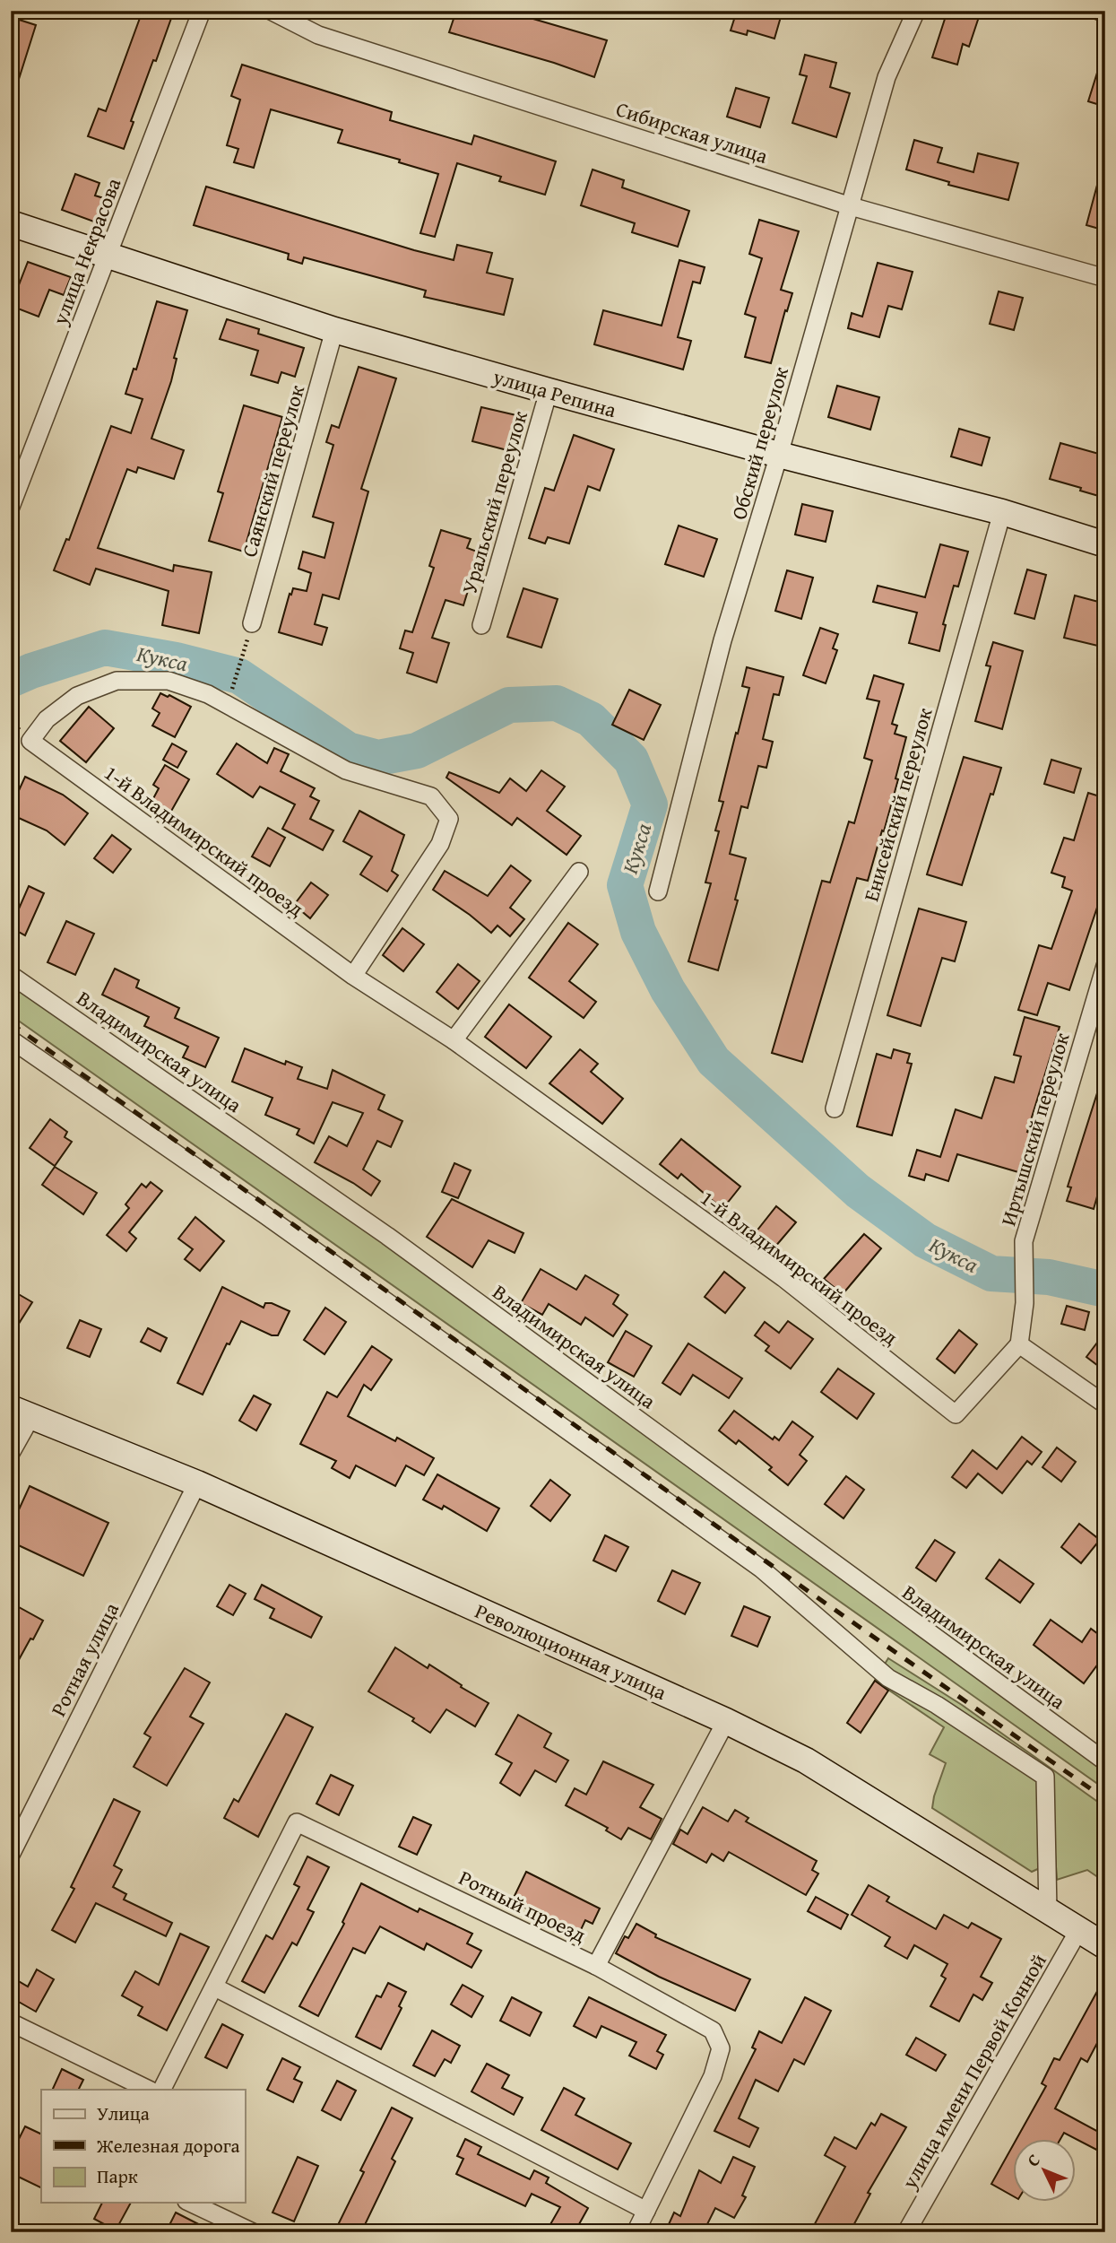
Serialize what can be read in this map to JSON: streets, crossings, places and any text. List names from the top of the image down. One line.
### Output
{"streets":{"street":["Сибирская улица","улица Некрасова","улица Репина","Обский переулок","Саянский переулок","Уральский переулок","Енисейский переулок","1-й Владимирский проезд","Владимирская улица","Иртышский переулок","Революционная улица","Ротная улица","Ротный проезд","улица имени Первой Конной"]},"crossings":[["Сибирская улица","Обский переулок"],["улица Некрасова","улица Репина"],["улица Репина","Обский переулок"],["улица Репина","Саянский переулок"],["улица Репина","Уральский переулок"],["улица Репина","Енисейский переулок"],["1-й Владимирский проезд","Иртышский переулок"],["Революционная улица","Ротная улица"],["Революционная улица","улица имени Первой Конной"]],"water":["Кукса"],"legend":["Улица","Железная дорога","Парк"],"north":"top left"}
